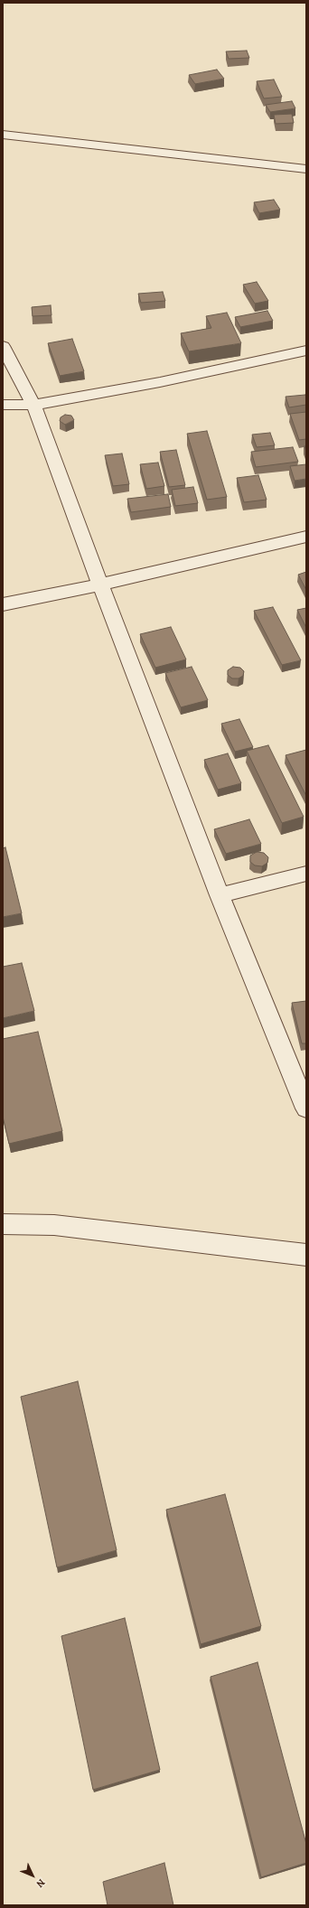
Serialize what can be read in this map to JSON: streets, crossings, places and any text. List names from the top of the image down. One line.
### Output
{"north":"bottom right"}
